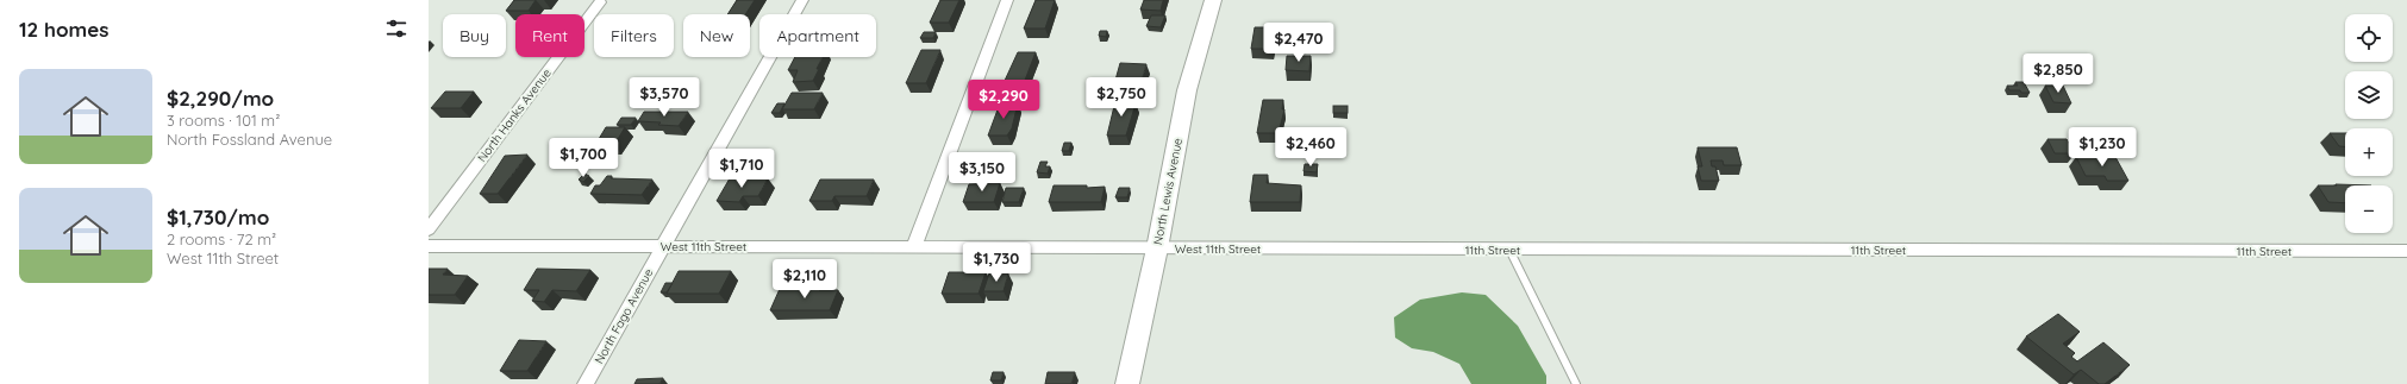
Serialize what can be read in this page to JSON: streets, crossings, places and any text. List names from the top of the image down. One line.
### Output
{"streets":{"main road":["North Lewis Avenue"],"street":["North Hanks Avenue","West 11th Street","11th Street","North Fago Avenue"]},"crossings":[["North Lewis Avenue","West 11th Street"],["West 11th Street","11th Street"],["West 11th Street","North Fago Avenue"]],"page":{"heading":"12 homes","map_buttons":["+","−"],"chip":["Buy","Rent","Filters","New","Apartment"],"price":["$2,470","$2,850","$3,570","$2,750","$2,290","$2,460","$1,230","$1,700","$1,710","$3,150","$1,730","$2,110"],"list":[{"name":"$2,290/mo","note":"3 rooms · 101 m² · North Fossland Avenue"},{"name":"$1,730/mo","note":"2 rooms · 72 m² · West 11th Street"}]}}
